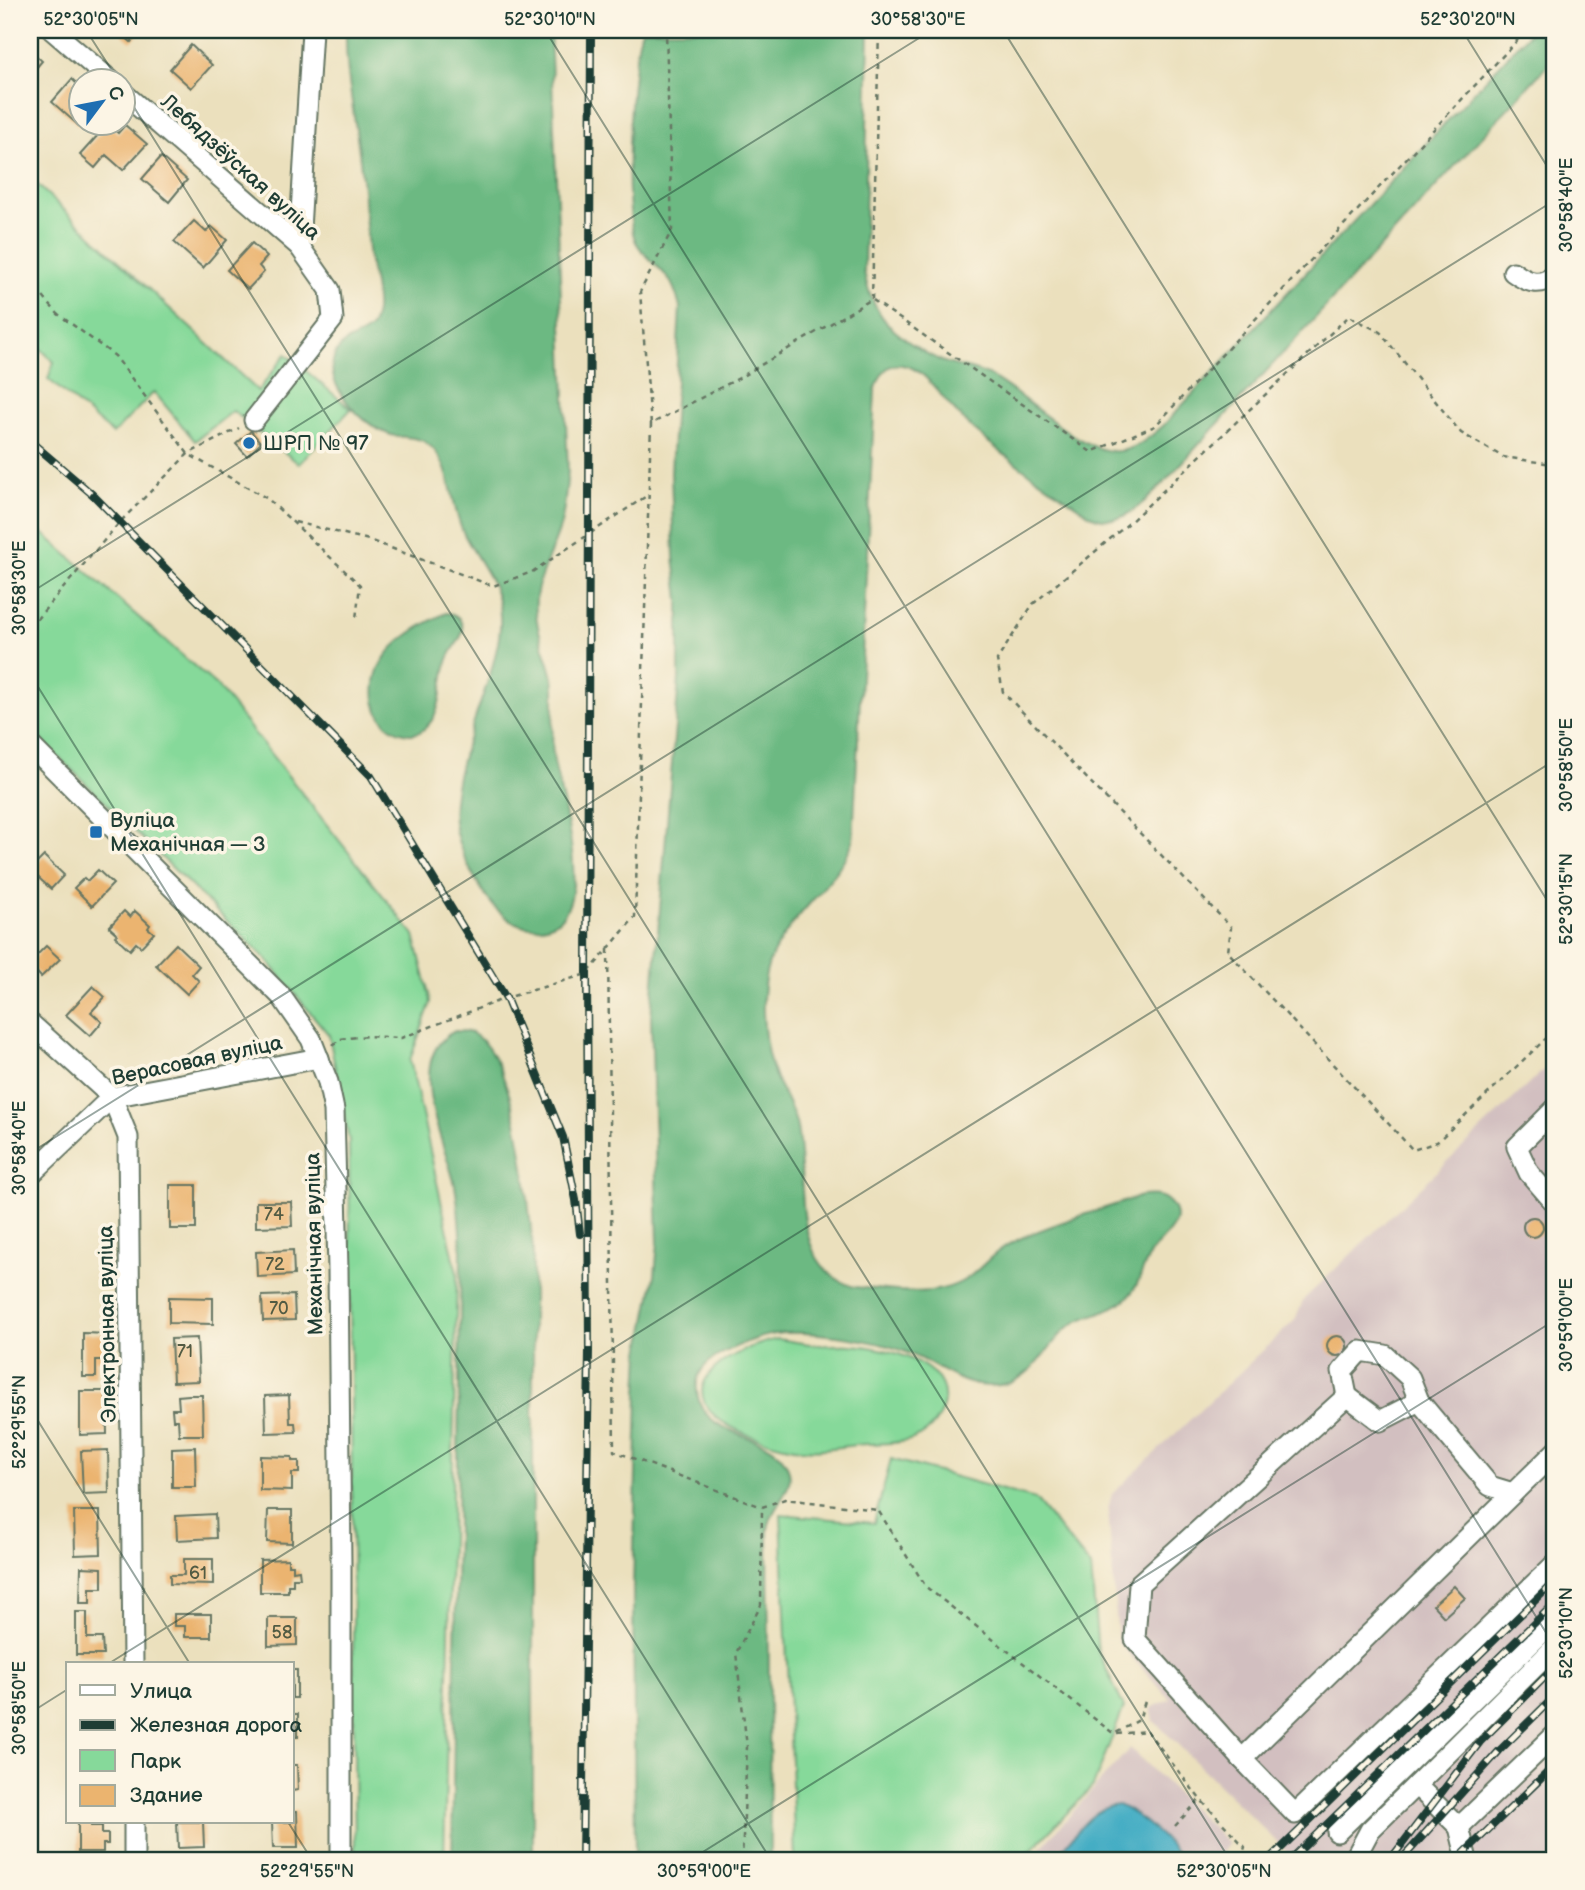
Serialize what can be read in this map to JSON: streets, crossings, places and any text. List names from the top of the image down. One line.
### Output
{"streets":{"street":["Лебядзёўская вуліца","Верасовая вуліца","Механічная вуліца","Электронная вуліца"]},"crossings":[["Верасовая вуліца","Механічная вуліца"],["Верасовая вуліца","Электронная вуліца"]],"places":{"other":["ШРП № 97"],"transit":["Вуліца Механічная — 3"]},"house_numbers":["74","72","70","71","61","58"],"legend":["Улица","Железная дорога","Парк","Здание"],"north":"top right","coordinates":["52°30'05\"N","52°30'10\"N","30°58'30\"E","52°30'20\"N","30°58'40\"E","30°58'50\"E","52°30'15\"N","30°59'00\"E","52°29'55\"N"]}
